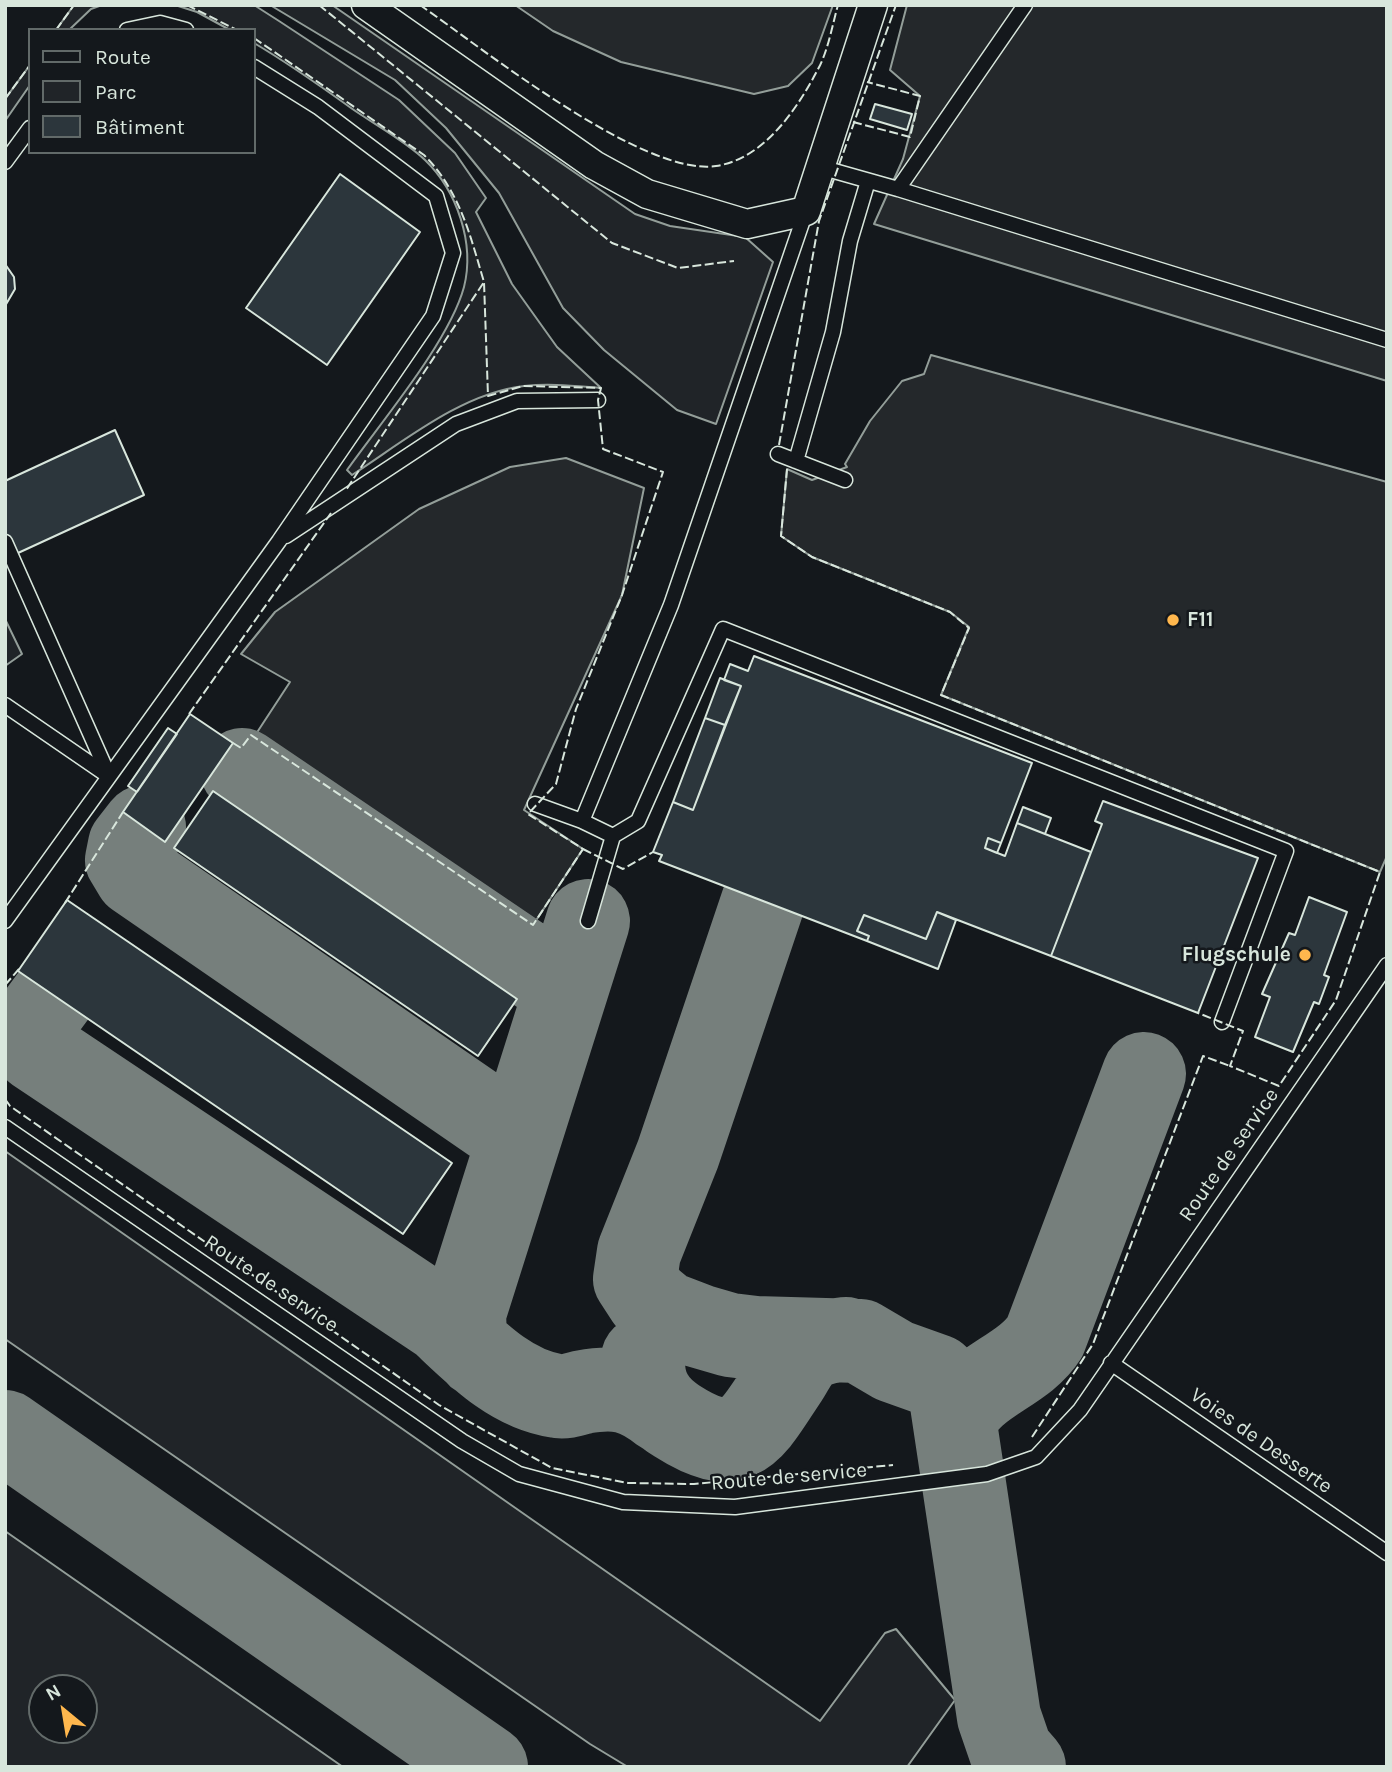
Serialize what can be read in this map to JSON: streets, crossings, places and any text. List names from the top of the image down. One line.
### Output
{"streets":{"lane":["Route de service","Voies de Desserte"]},"crossings":[["Route de service","Voies de Desserte"]],"places":["F11","Flugschule"],"legend":["Route","Parc","Bâtiment"],"north":"top left"}
